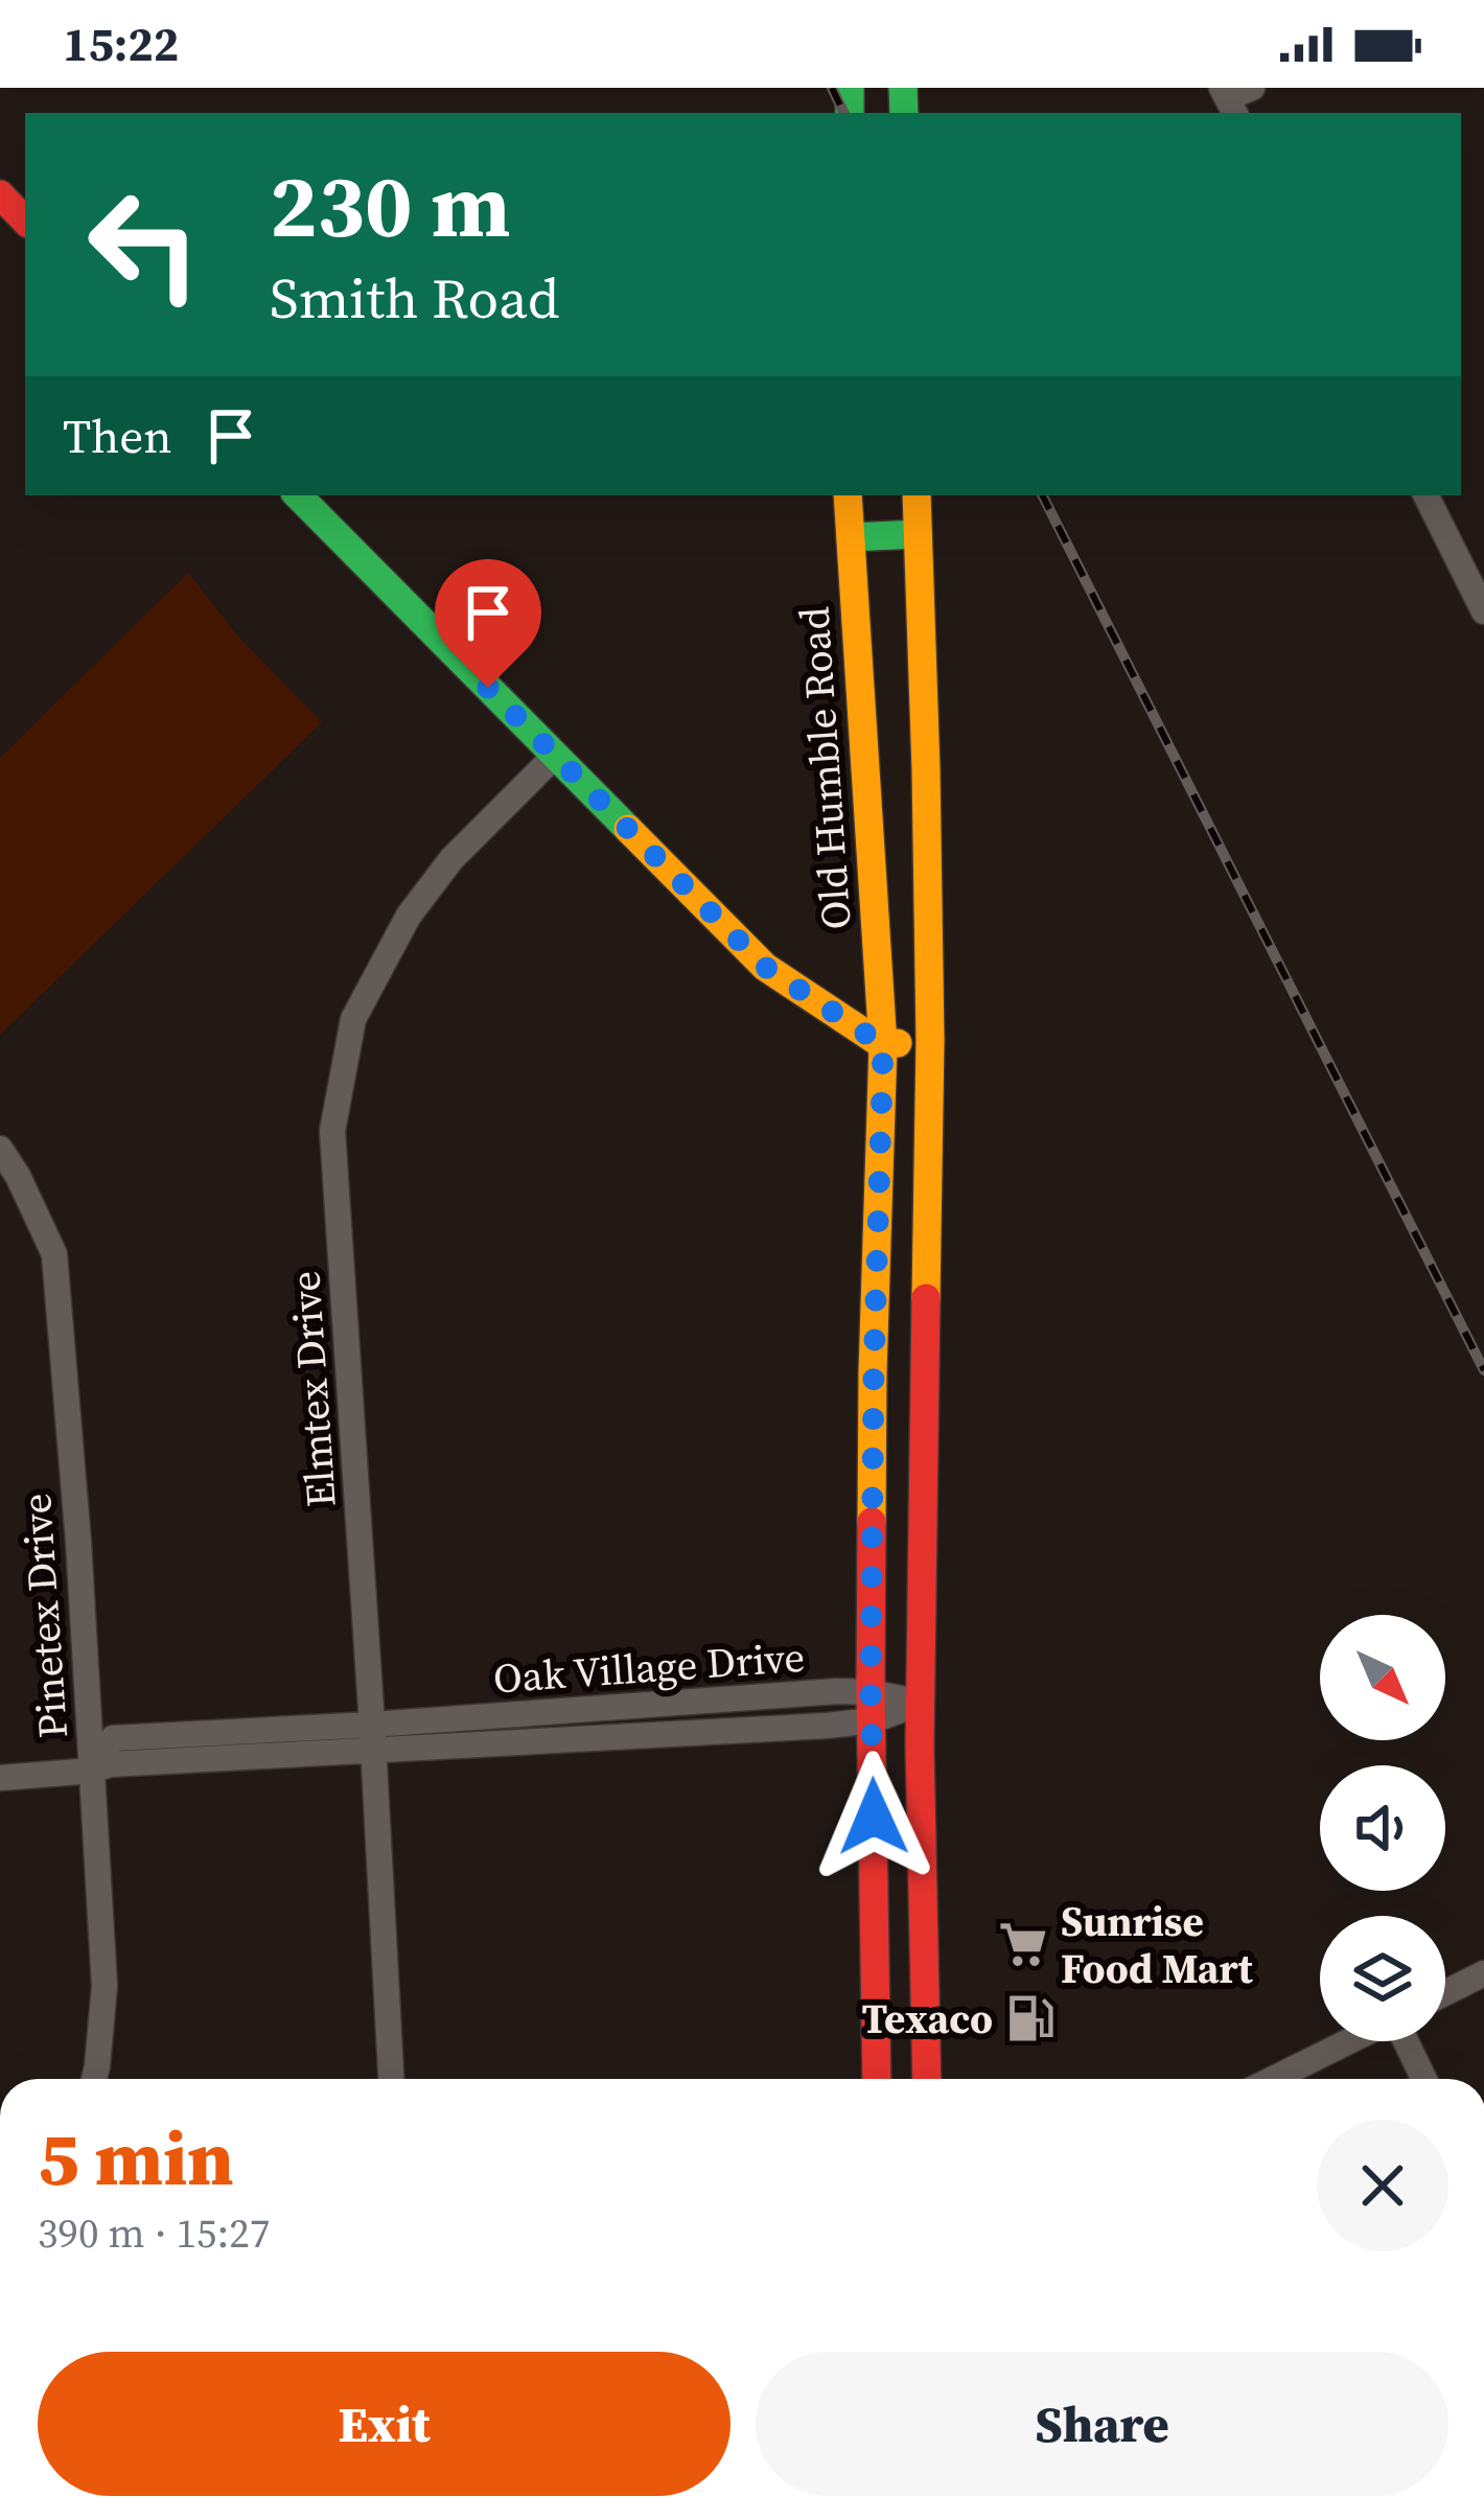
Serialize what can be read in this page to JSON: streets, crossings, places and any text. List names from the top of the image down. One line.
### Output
{"streets":{"main road":["Old Humble Road"],"street":["Elmtex Drive","Pinetex Drive","Oak Village Drive"]},"crossings":[["Old Humble Road","Oak Village Drive"],["Elmtex Drive","Oak Village Drive"],["Pinetex Drive","Oak Village Drive"]],"places":{"supermarket":["Sunrise Food Mart"],"fuel station":["Texaco"]},"north":"bottom right","page":{"status":"15:22","turn":["230 m","Smith Road"],"then":"Then","heading":["5 min","390 m · 15:27"],"buttons":["Exit","Share"]}}
